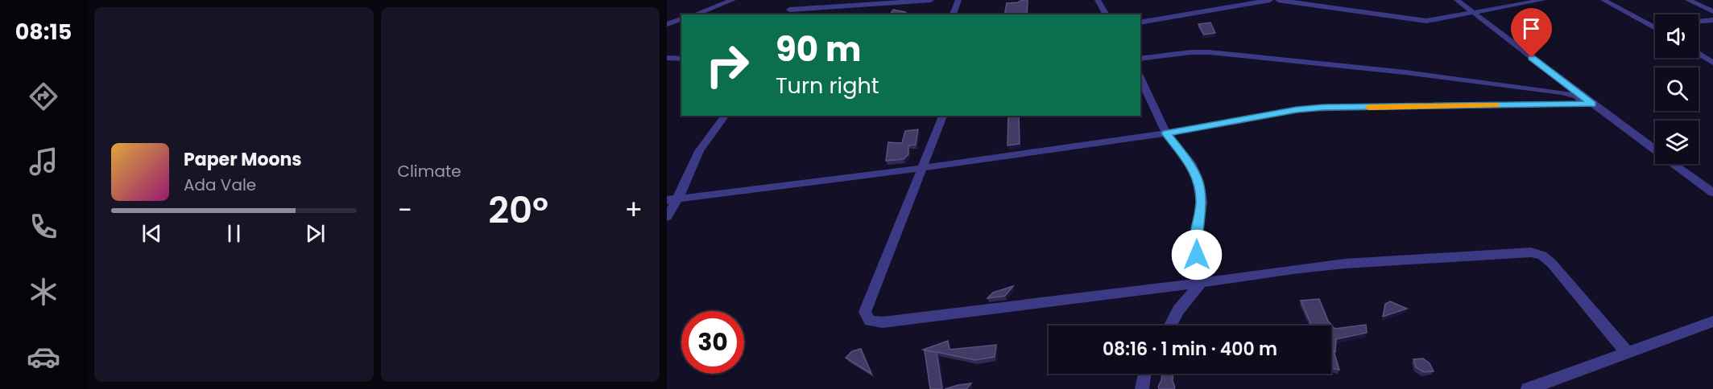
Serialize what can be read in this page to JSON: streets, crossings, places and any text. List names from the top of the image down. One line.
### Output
{"page":{"tabs":"08:15","tile":"Climate","turn":["90 m","Turn right"],"song":["Paper Moons","Ada Vale"],"heat":["−","20°","+"],"limit":"30","trip":"08:16 · 1 min · 400 m"}}
